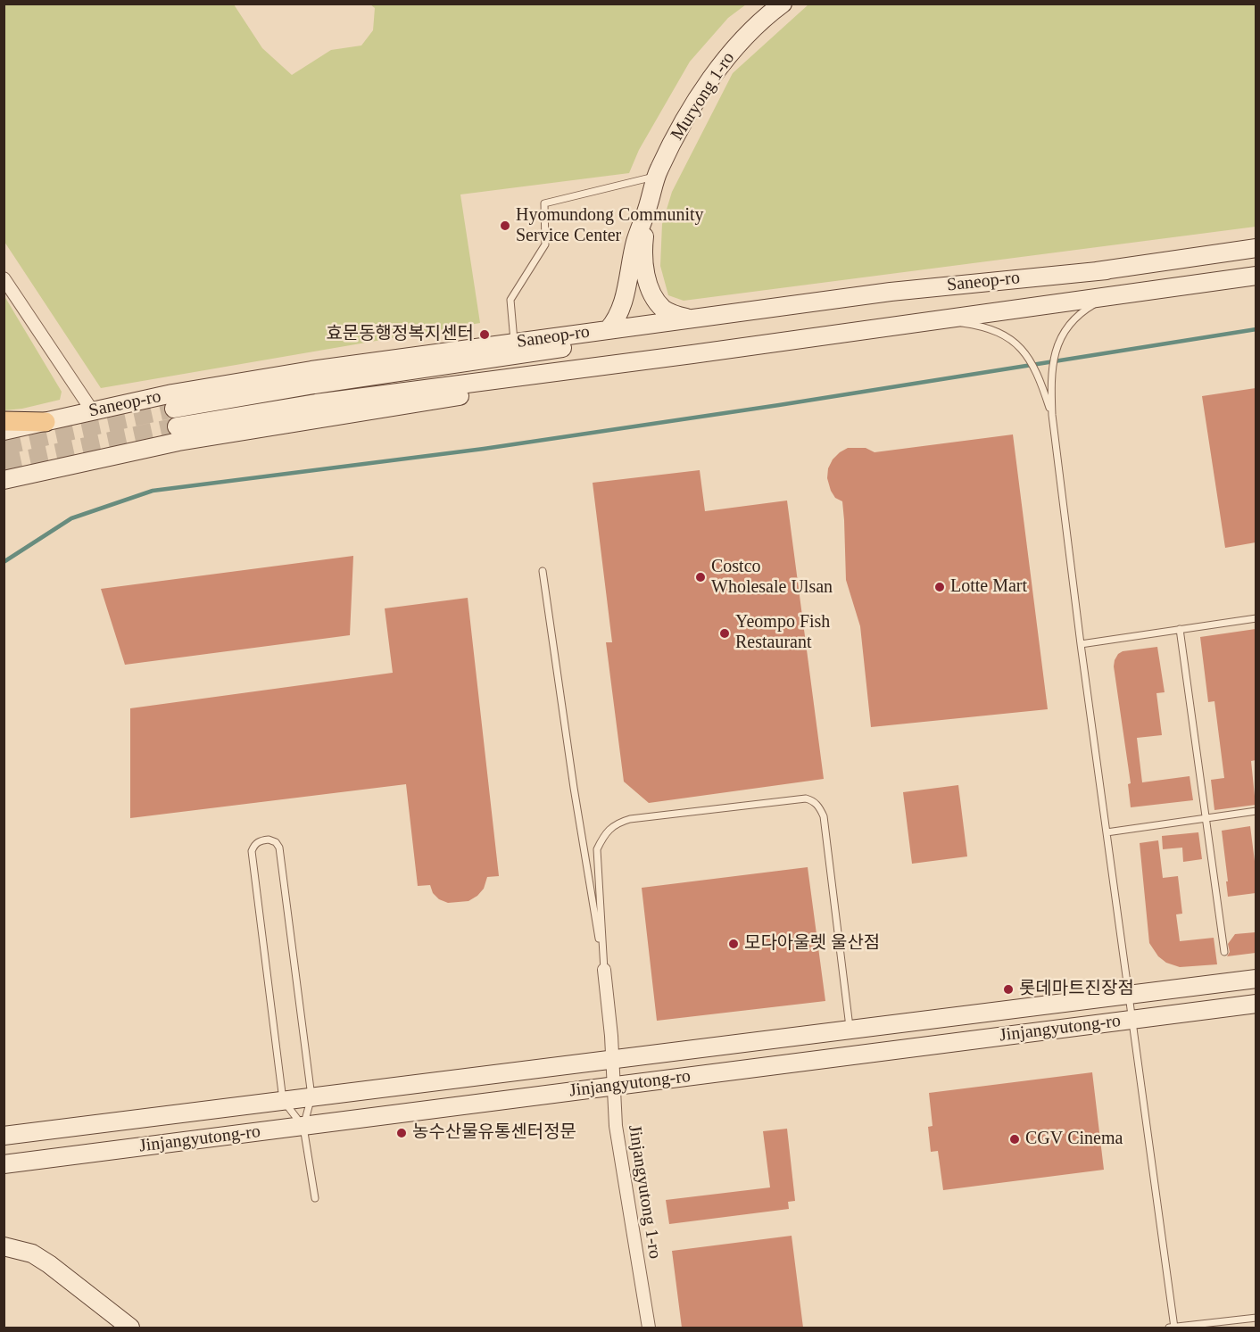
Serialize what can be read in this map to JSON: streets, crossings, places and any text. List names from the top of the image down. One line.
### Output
{"streets":{"main road":["Muryong 1-ro","Saneop-ro","Jinjangyutong-ro"],"street":["Jinjangyutong 1-ro"]},"crossings":[["Jinjangyutong-ro","Jinjangyutong 1-ro"]],"places":["Hyomundong Community Service Center","효문동행정복지센터","Costco Wholesale Ulsan","Lotte Mart","Yeompo Fish Restaurant","모다아울렛 울산점","롯데마트진장점","농수산물유통센터정문","CGV Cinema"]}
